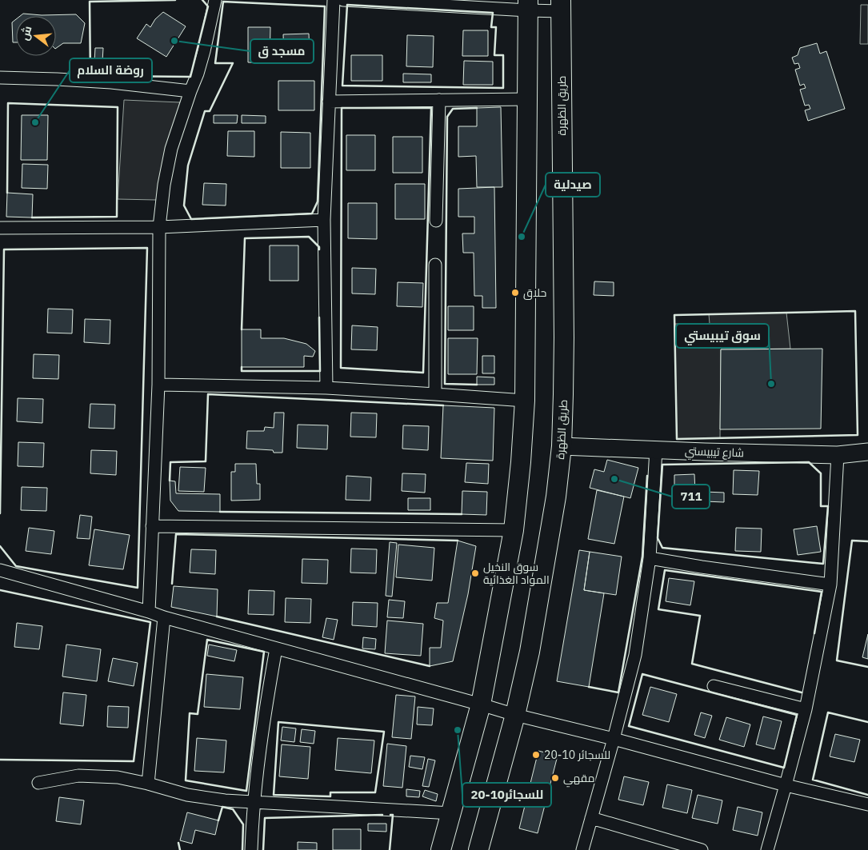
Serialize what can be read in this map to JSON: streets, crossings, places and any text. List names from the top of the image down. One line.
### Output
{"streets":{"main road":["طريق الظهرة","شارع تيبيستي"]},"crossings":[["طريق الظهرة","شارع تيبيستي"]],"places":["مسجد ق","روضة السلام","صيدلية","حلاق","سوق تيبيستي","711","سوق النخيل المواد الغذائية","20-10للسجائر","20-10 للسجائر","مقهي"],"north":"left"}
